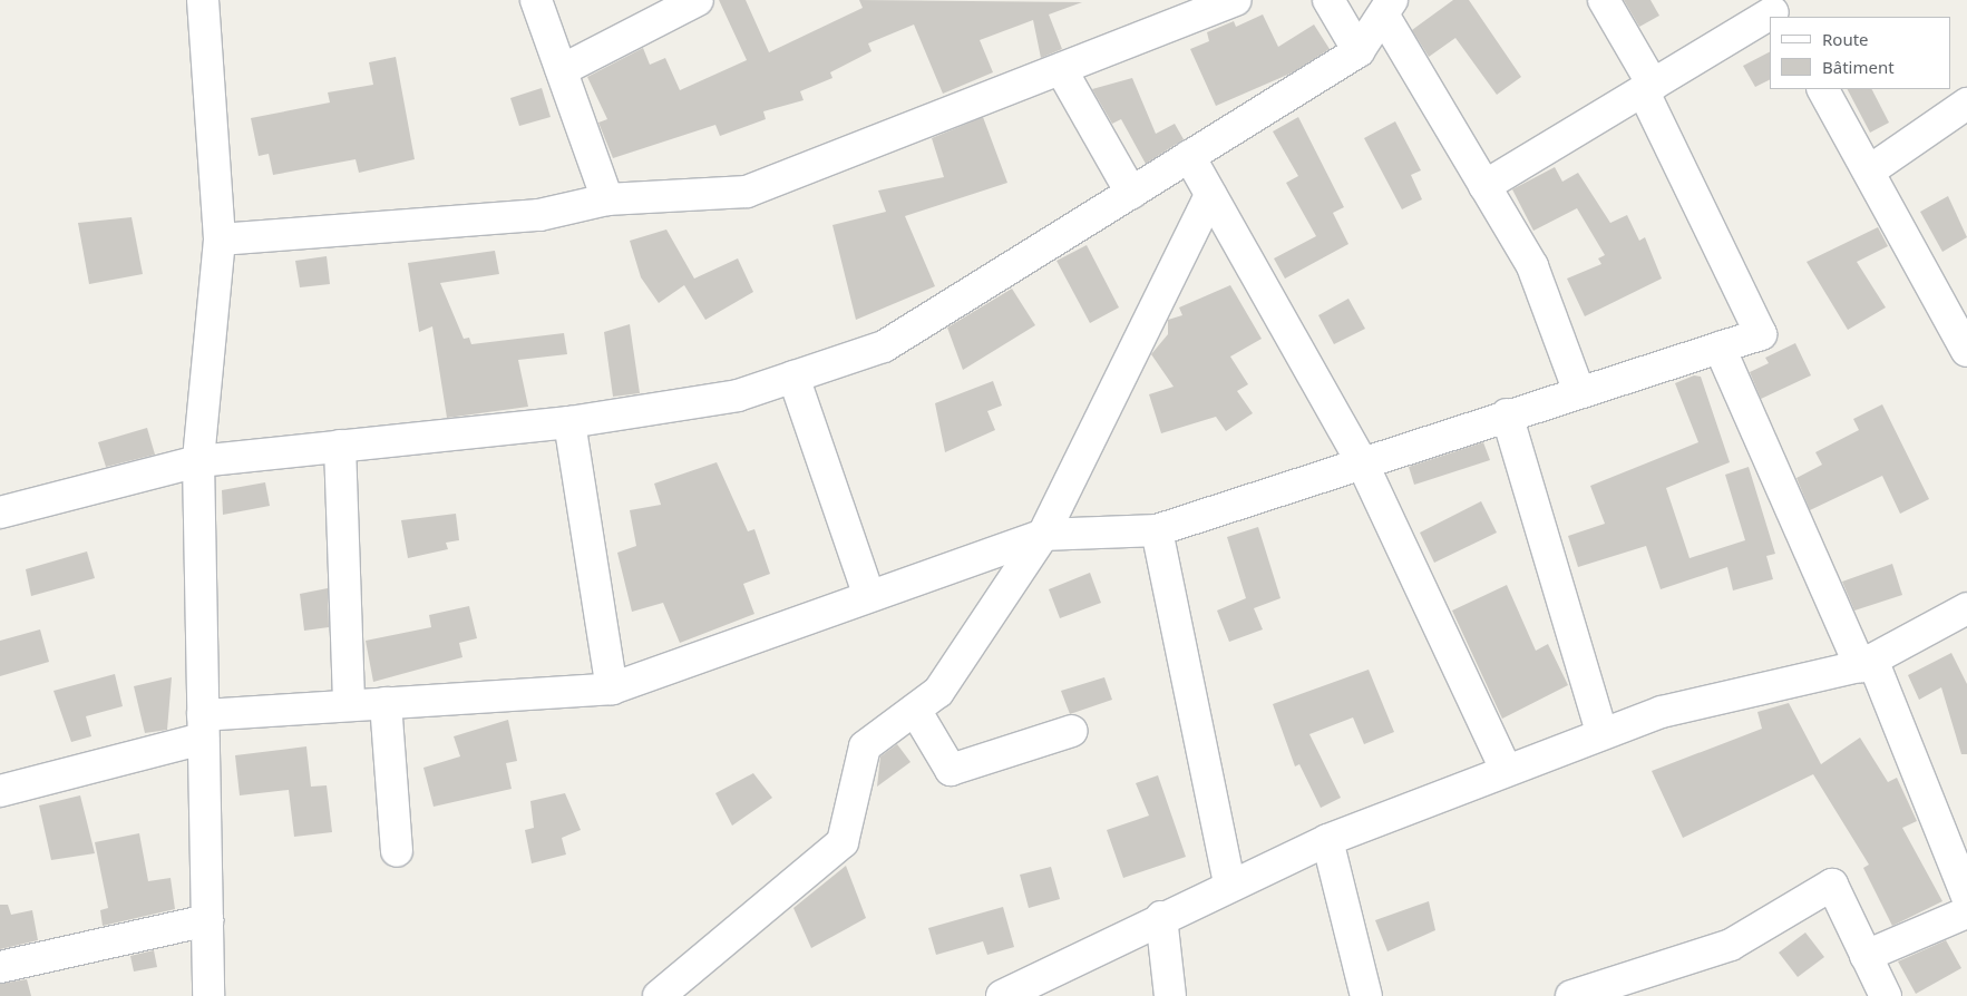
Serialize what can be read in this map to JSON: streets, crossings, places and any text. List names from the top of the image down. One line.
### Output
{"legend":["Route","Bâtiment"]}
